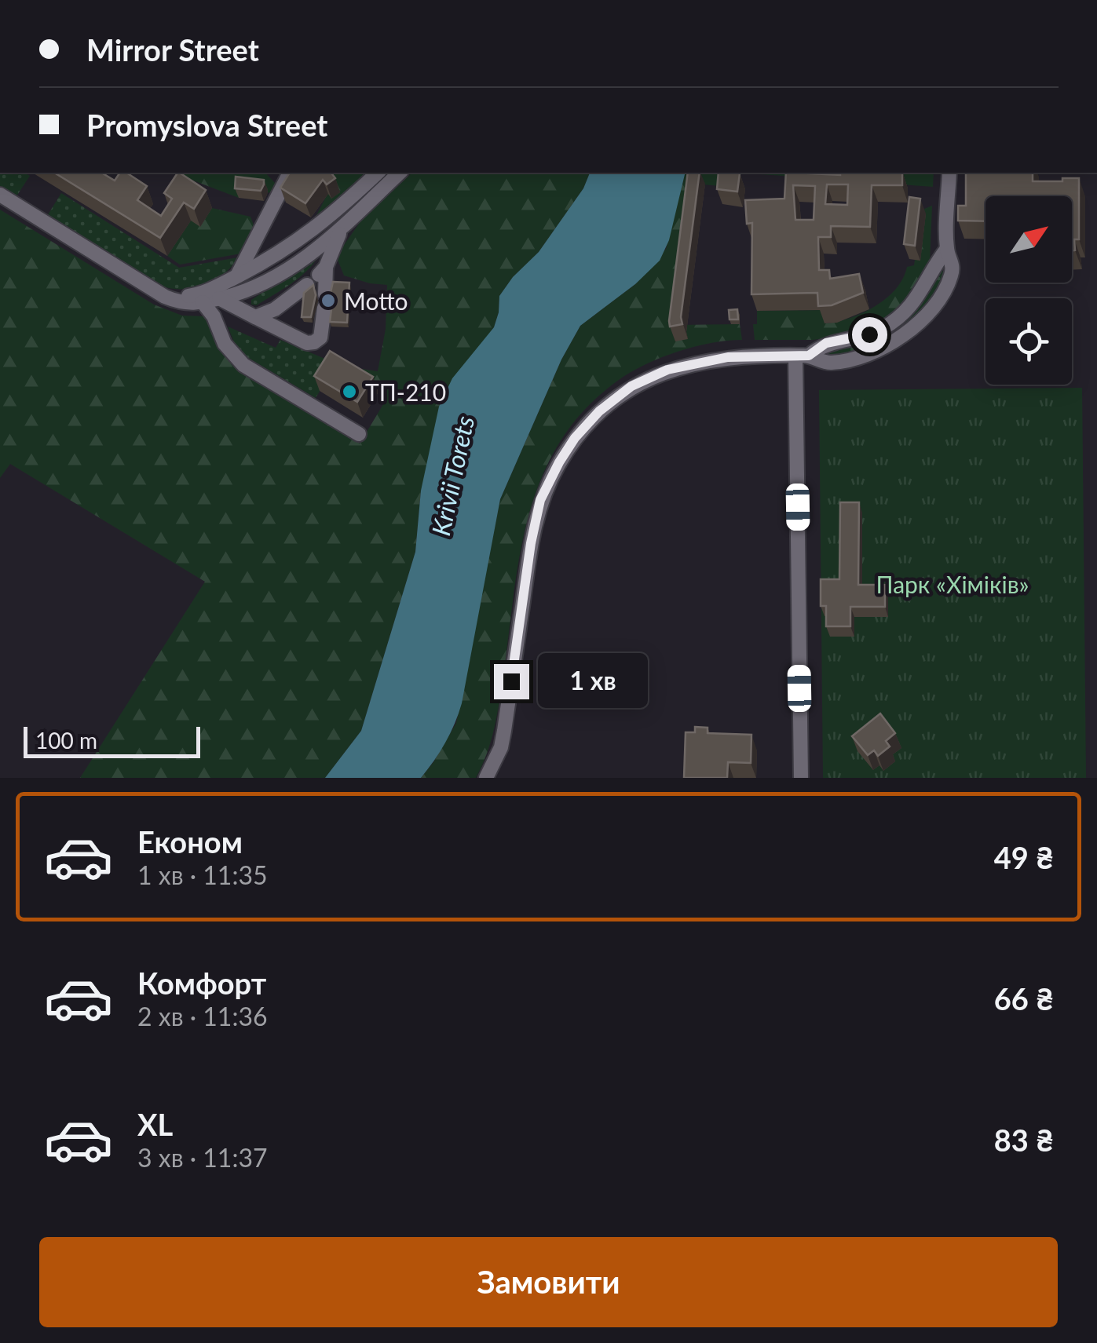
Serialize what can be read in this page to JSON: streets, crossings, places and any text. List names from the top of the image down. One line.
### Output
{"water":["Krivii Torets"],"parks":["Парк «Хіміків»"],"places":["Motto","ТП-210"],"scale_bar":"100 m","north":"top right","page":{"banner":["Mirror Street","Promyslova Street"],"bubble":"1 хв","scale":"100 m","list":[{"name":"Економ","note":"1 хв · 11:35","value":"49 ₴"},{"name":"Комфорт","note":"2 хв · 11:36","value":"66 ₴"},{"name":"XL","note":"3 хв · 11:37","value":"83 ₴"}],"buttons":"Замовити"}}
